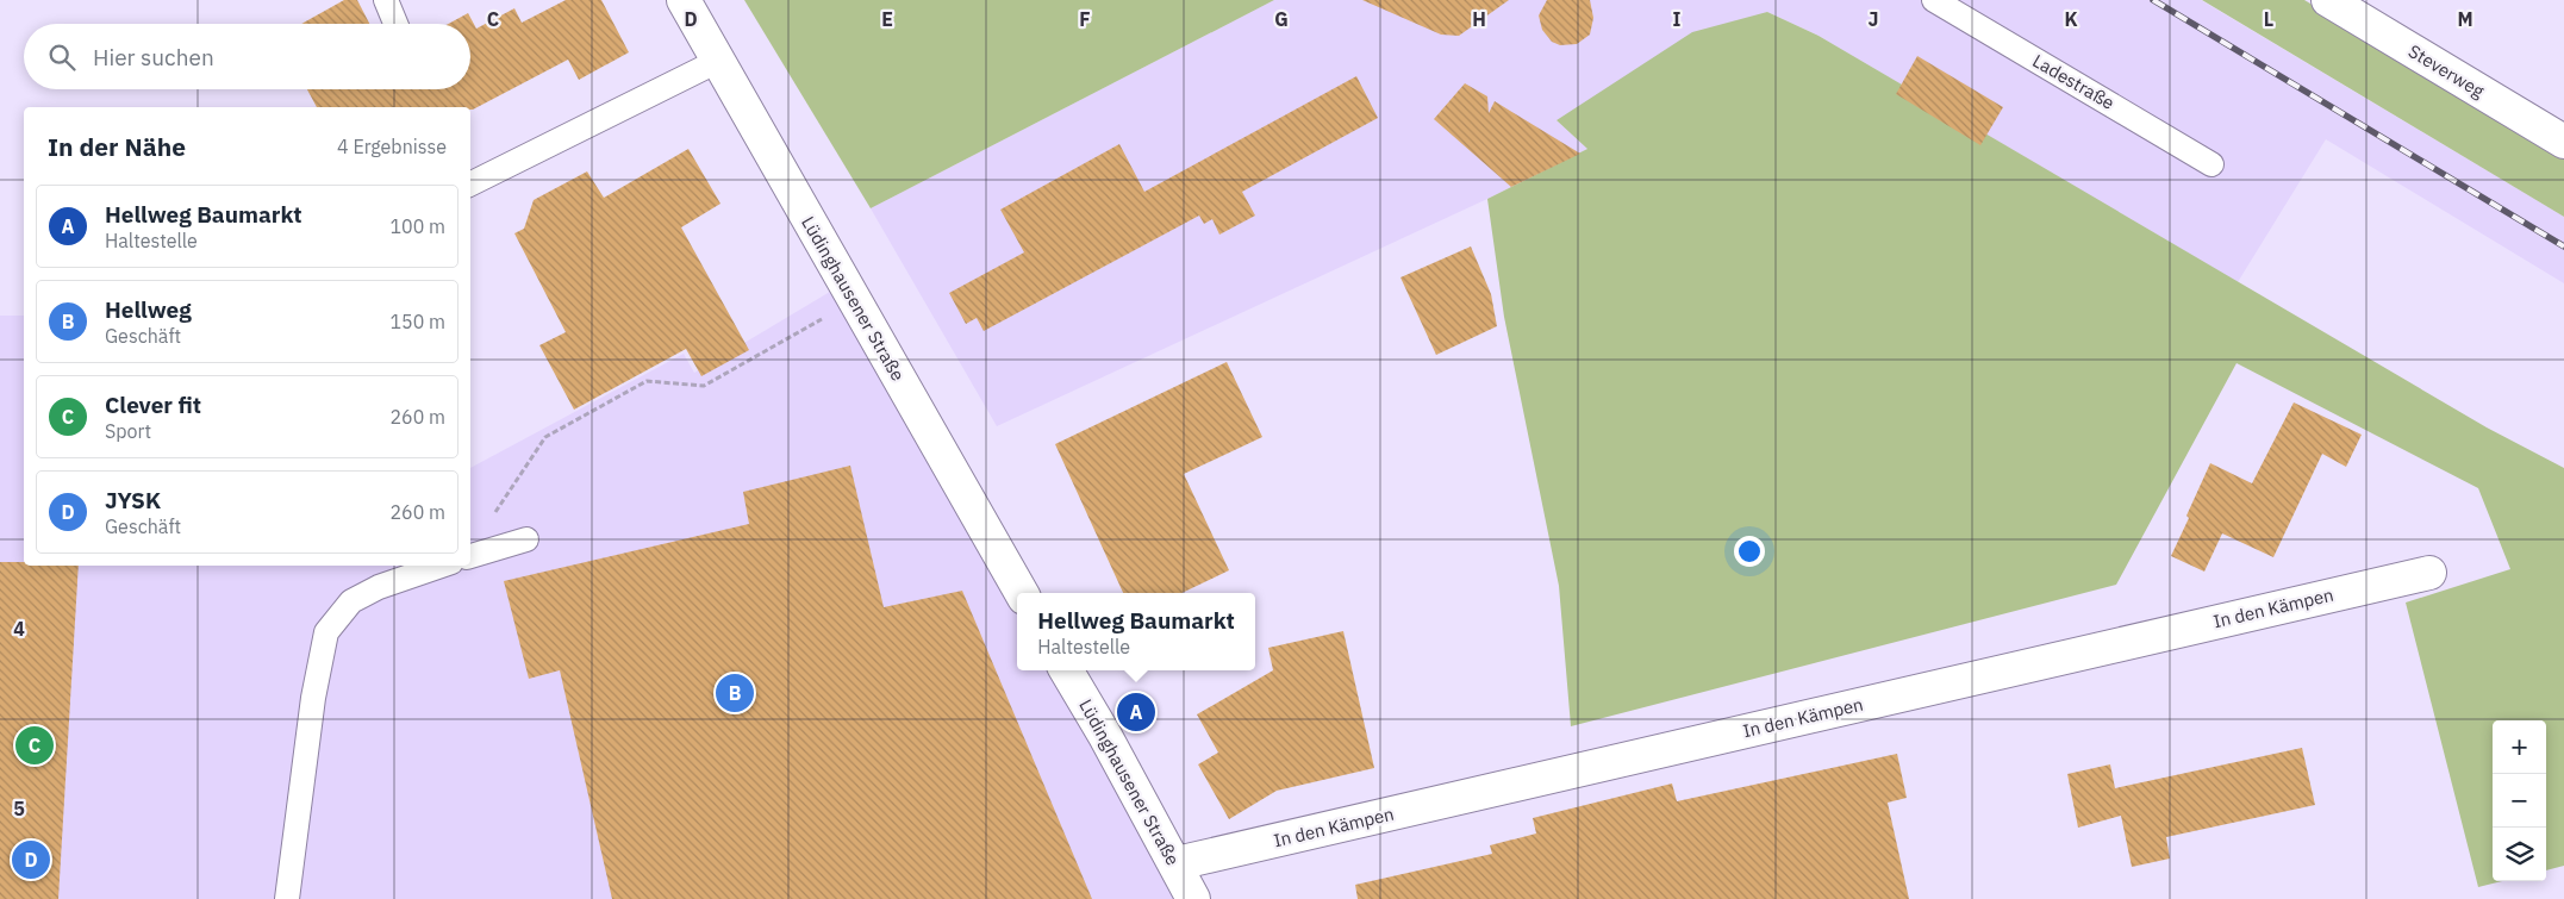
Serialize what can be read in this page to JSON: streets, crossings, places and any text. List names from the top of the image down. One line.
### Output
{"streets":{"street":["Steverweg","Lüdinghausener Straße","In den Kämpen"],"lane":["Ladestraße"]},"crossings":[["Lüdinghausener Straße","In den Kämpen"]],"page":{"search":"Hier suchen","heading":["In der Nähe","4 Ergebnisse"],"list":[{"mark":"A","name":"Hellweg Baumarkt","note":"Haltestelle","value":"100 m"},{"mark":"B","name":"Hellweg","note":"Geschäft","value":"150 m"},{"mark":"C","name":"Clever fit","note":"Sport","value":"260 m"},{"mark":"D","name":"JYSK","note":"Geschäft","value":"260 m"}],"popup":["Hellweg Baumarkt","Haltestelle"],"pins":["B","A","C","D"],"map_buttons":["+","−"]},"grid":{"columns":["C","D","E","F","G","H","I","J","K","L","M"],"rows":["4","5"]}}
